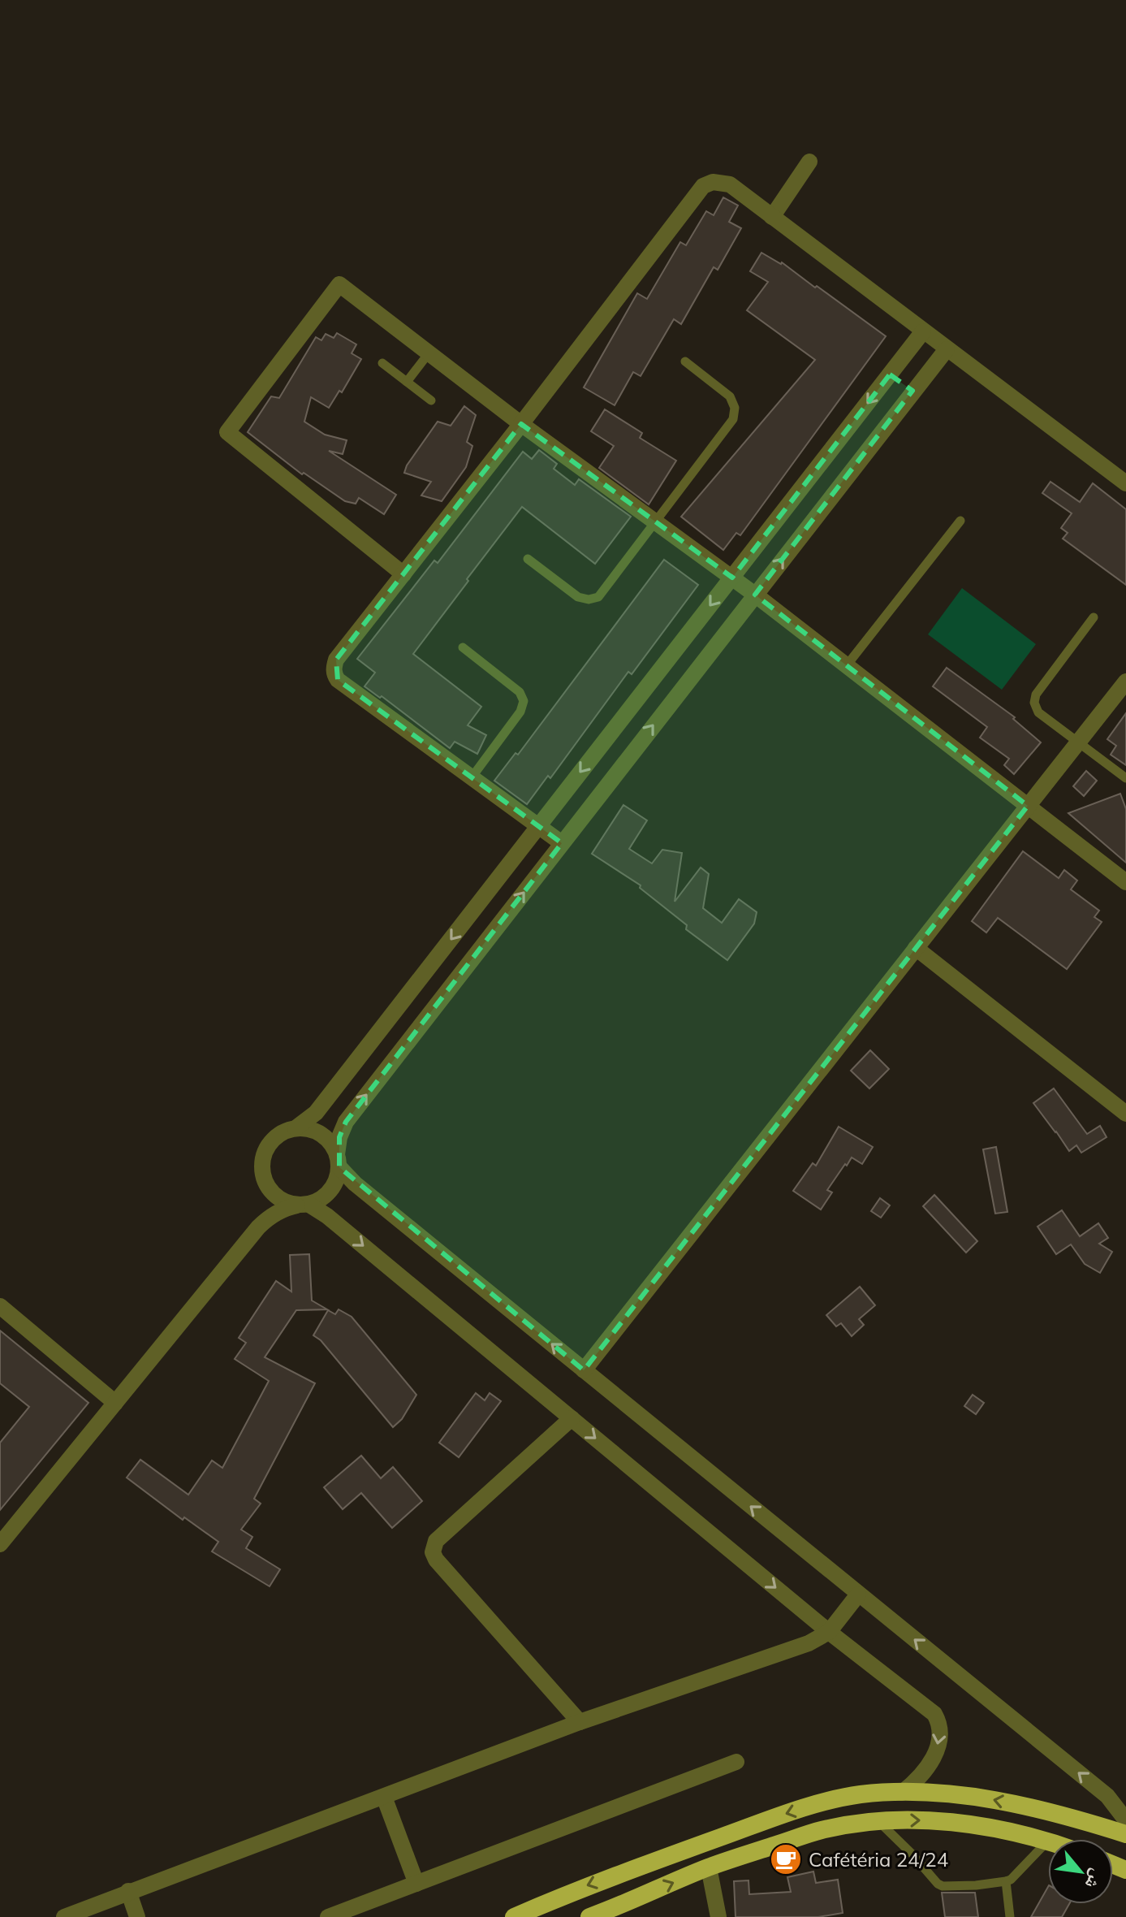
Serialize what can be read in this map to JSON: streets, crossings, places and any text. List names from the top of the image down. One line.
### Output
{"places":{"cafe":["Cafétéria 24/24"]},"north":"bottom right"}
